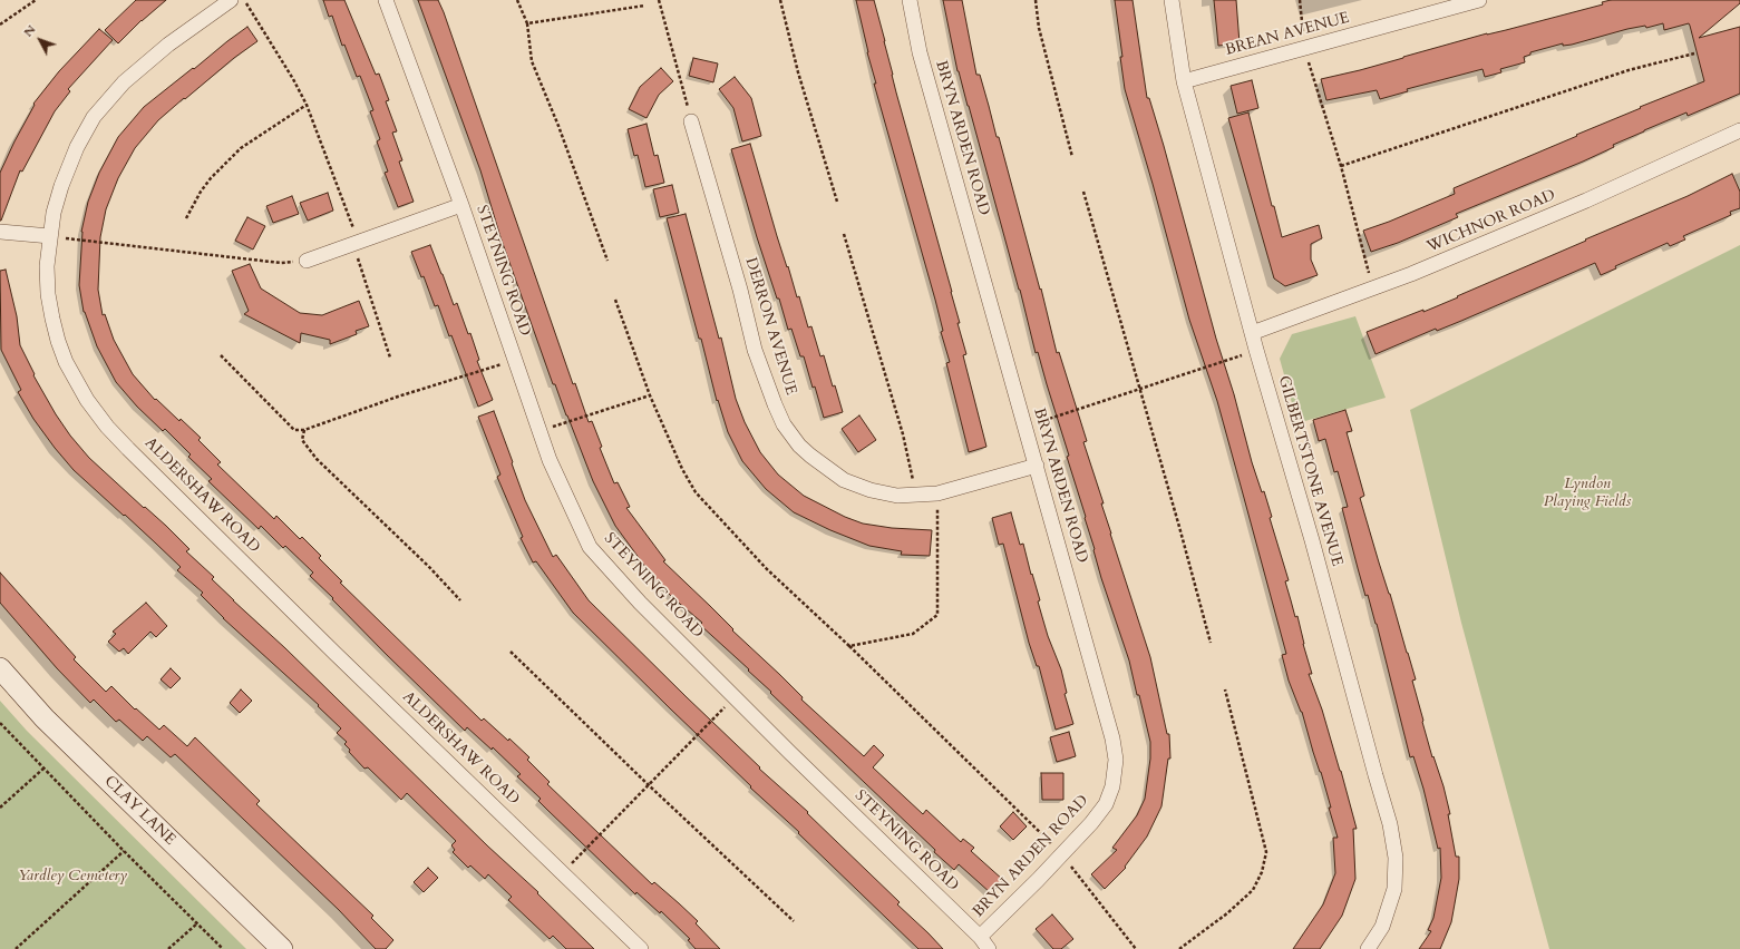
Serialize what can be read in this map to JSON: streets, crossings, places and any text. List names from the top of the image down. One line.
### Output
{"streets":{"street":["BREAN AVENUE","BRYN ARDEN ROAD","WICHNOR ROAD","STEYNING ROAD","DERRON AVENUE","GILBERTSTONE AVENUE","ALDERSHAW ROAD","CLAY LANE"]},"crossings":[["BREAN AVENUE","GILBERTSTONE AVENUE"],["BRYN ARDEN ROAD","STEYNING ROAD"],["BRYN ARDEN ROAD","DERRON AVENUE"],["WICHNOR ROAD","GILBERTSTONE AVENUE"]],"parks":["Lyndon Playing Fields","Yardley Cemetery"],"north":"top left"}
